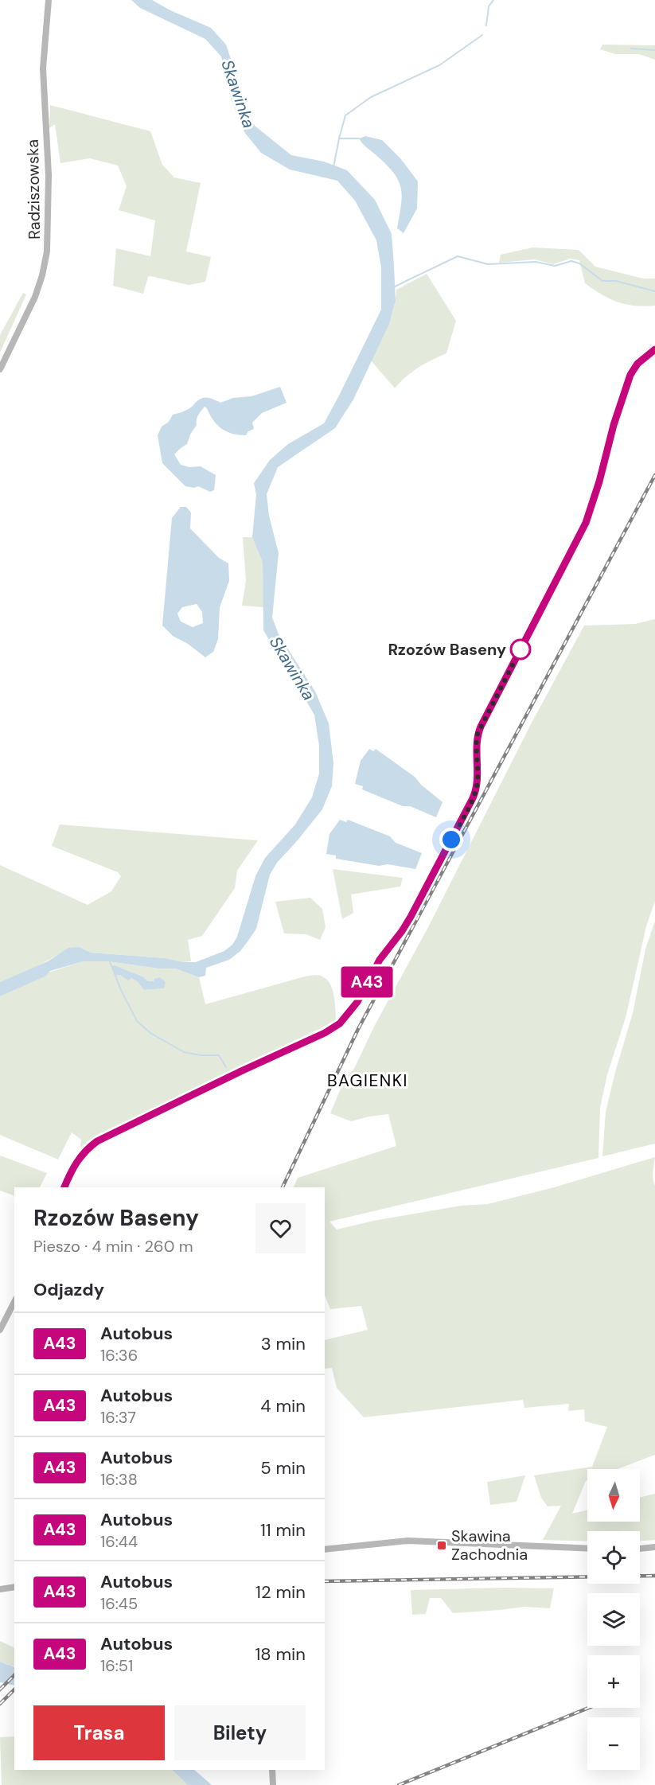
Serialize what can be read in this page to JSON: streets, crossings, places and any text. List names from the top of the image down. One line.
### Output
{"streets":{"street":["Radziszowska"]},"districts":["BAGIENKI"],"water":["Skawinka"],"places":{"other":["Rzozów Baseny"],"transit":["Skawina Zachodnia"]},"lines":["bus line A43"],"north":"bottom","page":{"on_map":"A43","heading":[["Rzozów Baseny","Pieszo · 4 min · 260 m"],"Odjazdy"],"list":[{"mark":"A43","name":"Autobus","note":"16:36","value":"3 min"},{"mark":"A43","name":"Autobus","note":"16:37","value":"4 min"},{"mark":"A43","name":"Autobus","note":"16:38","value":"5 min"},{"mark":"A43","name":"Autobus","note":"16:44","value":"11 min"},{"mark":"A43","name":"Autobus","note":"16:45","value":"12 min"},{"mark":"A43","name":"Autobus","note":"16:51","value":"18 min"}],"map_buttons":["+","−"],"buttons":["Trasa","Bilety"]}}
